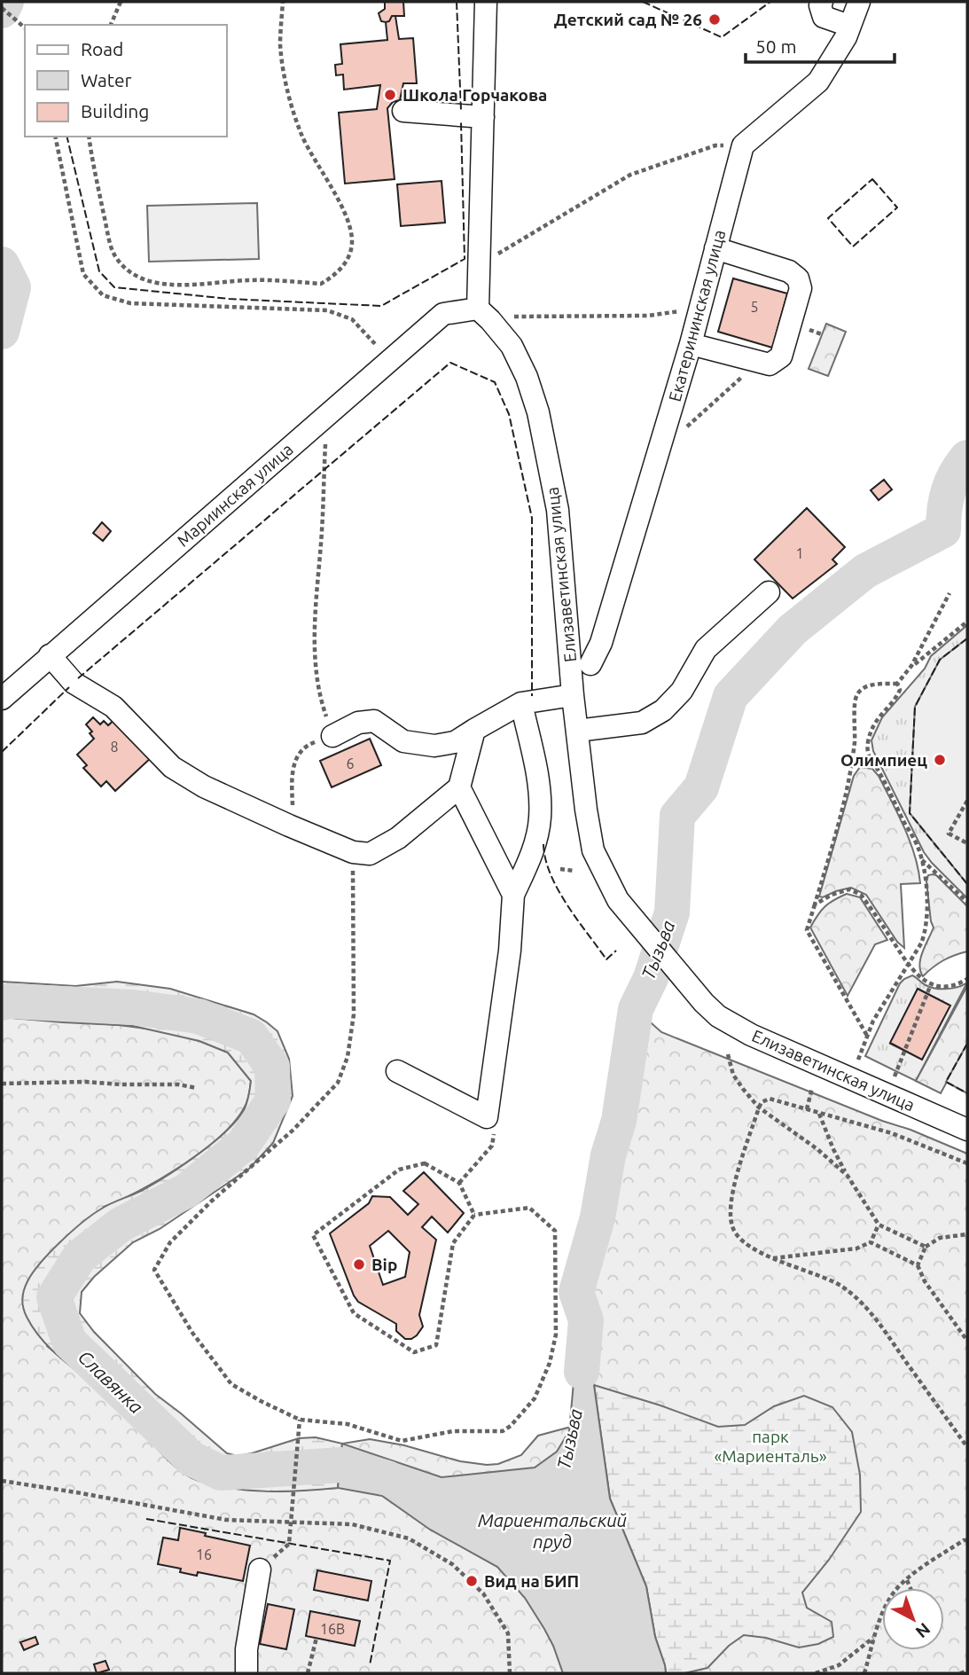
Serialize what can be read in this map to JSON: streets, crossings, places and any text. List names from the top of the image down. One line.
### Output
{"streets":{"street":["Екатерининская улица","Мариинская улица","Елизаветинская улица"]},"crossings":[["Мариинская улица","Елизаветинская улица"]],"water":["Тызьва","Славянка","Мариентальский пруд"],"parks":["парк «Мариенталь»"],"places":["Детский сад № 26","Школа Горчакова","Олимпиец","Bip","Вид на БИП"],"house_numbers":["5","1","8","6","16","16В"],"legend":["Road","Water","Building"],"scale_bar":"50 m","north":"bottom right"}
